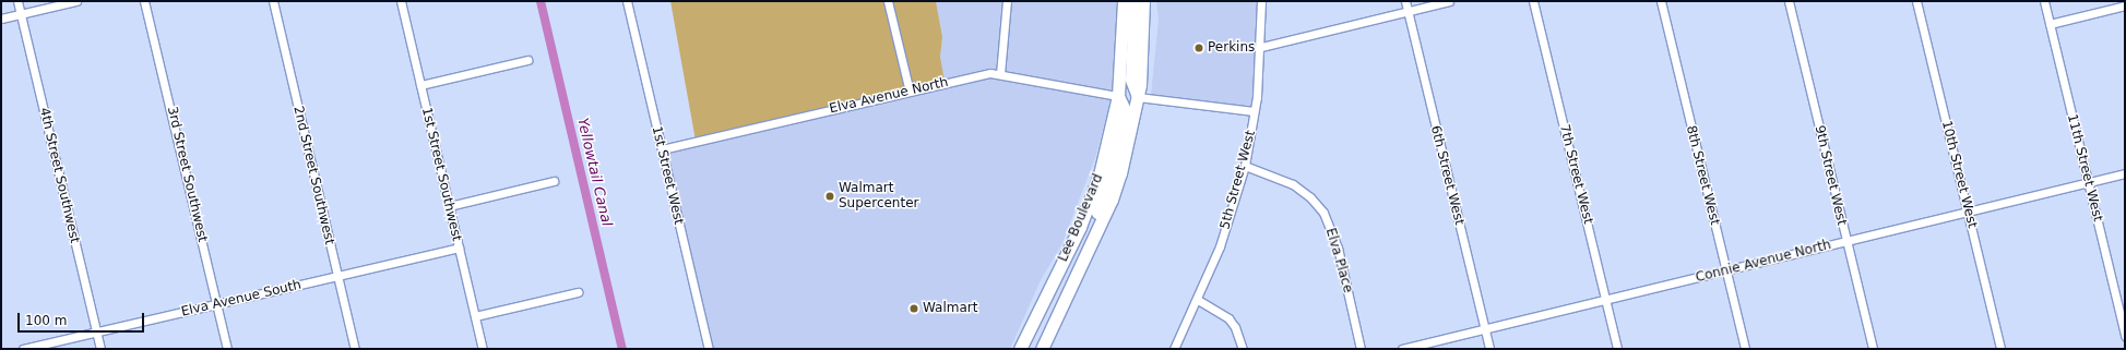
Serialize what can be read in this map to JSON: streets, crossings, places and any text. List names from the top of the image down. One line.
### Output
{"streets":{"main road":["Lee Boulevard"],"street":["Elva Avenue North","11th Street West","3rd Street Southwest","1st Street Southwest","7th Street West","10th Street West","4th Street Southwest","2nd Street Southwest","1st Street West","6th Street West","8th Street West","9th Street West","5th Street West","Elva Place","Connie Avenue North","Elva Avenue South"]},"crossings":[["Elva Avenue North","1st Street West"],["Elva Avenue North","Lee Boulevard"],["11th Street West","Connie Avenue North"],["3rd Street Southwest","Elva Avenue South"],["1st Street Southwest","Elva Avenue South"],["7th Street West","Connie Avenue North"],["10th Street West","Connie Avenue North"],["4th Street Southwest","Elva Avenue South"],["2nd Street Southwest","Elva Avenue South"],["6th Street West","Connie Avenue North"],["8th Street West","Connie Avenue North"],["9th Street West","Connie Avenue North"],["5th Street West","Elva Place"]],"water":["Yellowtail Canal"],"places":["Perkins","Walmart Supercenter","Walmart"],"scale_bar":"100 m"}
